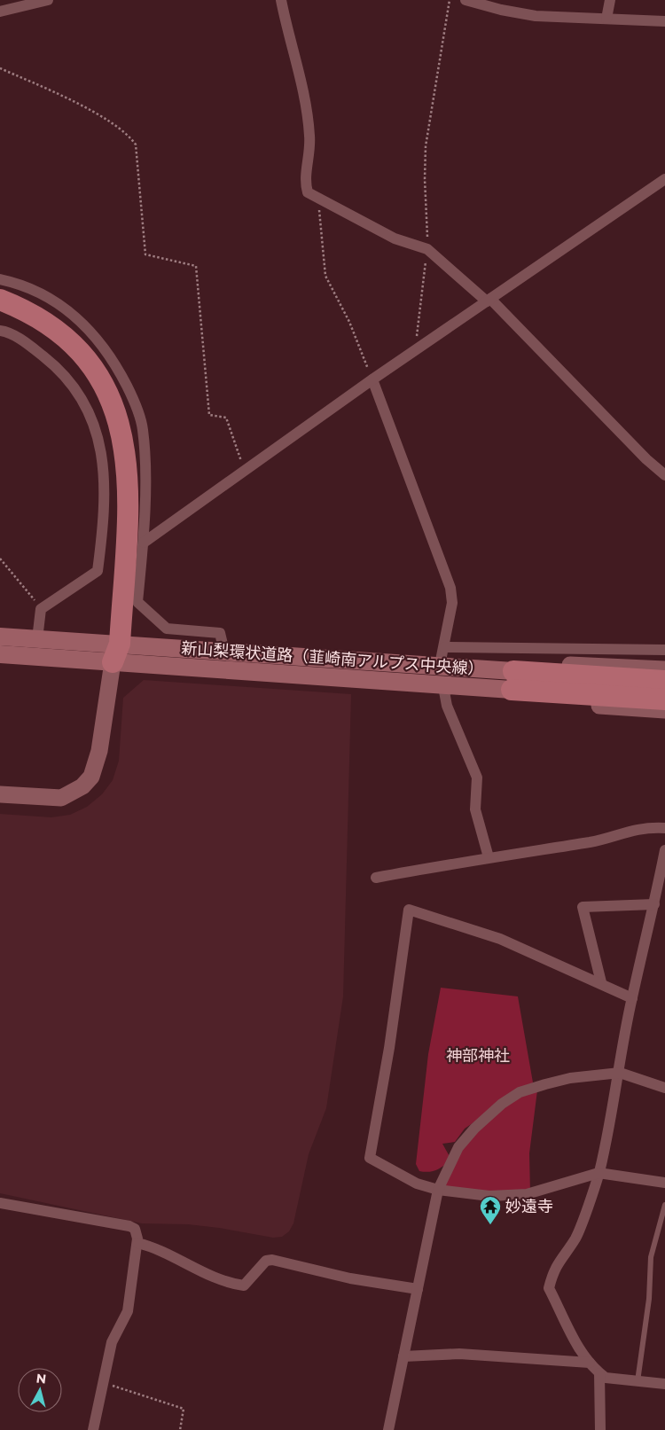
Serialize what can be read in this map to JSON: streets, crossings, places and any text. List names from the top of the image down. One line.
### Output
{"streets":{"highway":["新山梨環状道路（韮崎南アルプス中央線）"]},"parks":["神部神社"],"places":{"temple":["妙遠寺"]},"north":"top"}
